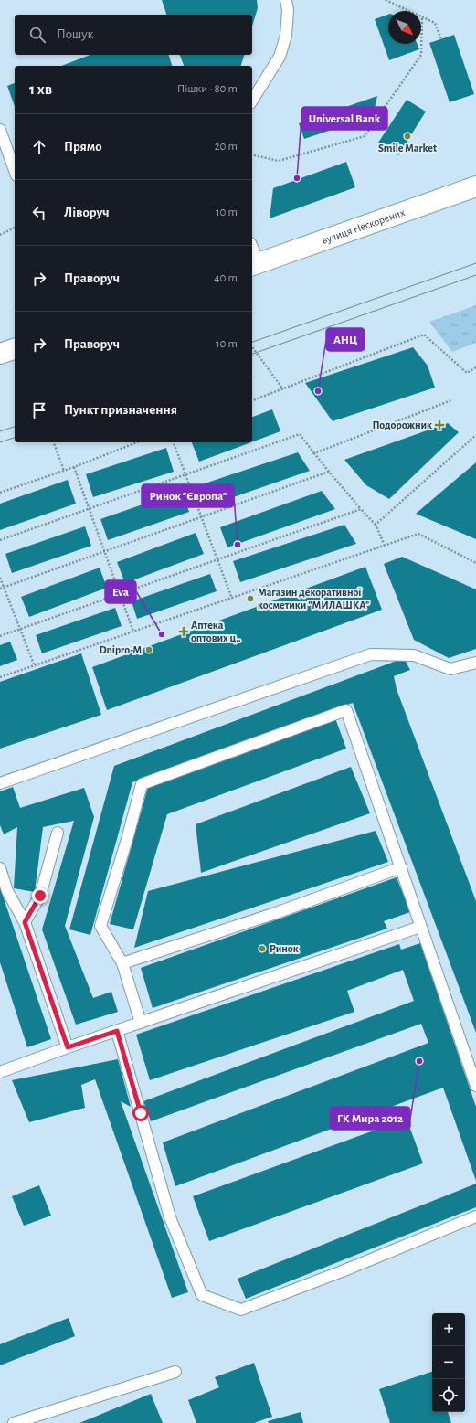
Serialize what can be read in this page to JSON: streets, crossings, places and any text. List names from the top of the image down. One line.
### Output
{"streets":{"main road":["вулиця Нескорених"]},"places":{"other":["Smile Market","Universal Bank","АНЦ","Ринок \"Європа\"","Магазин декоративної косметики \"МИЛАШКА\"","Eva","Dnipro-M","Ринок","ГК Мира 2012"],"health":["Подорожник","Аптека оптових ц‥"]},"north":"bottom right","page":{"search":"Пошук","heading":["1 хв","Пішки · 80 m"],"list":[["Прямо","20 m"],["Ліворуч","10 m"],["Праворуч","40 m"],["Праворуч","10 m"],"Пункт призначення"],"map_buttons":["+","−"]}}
